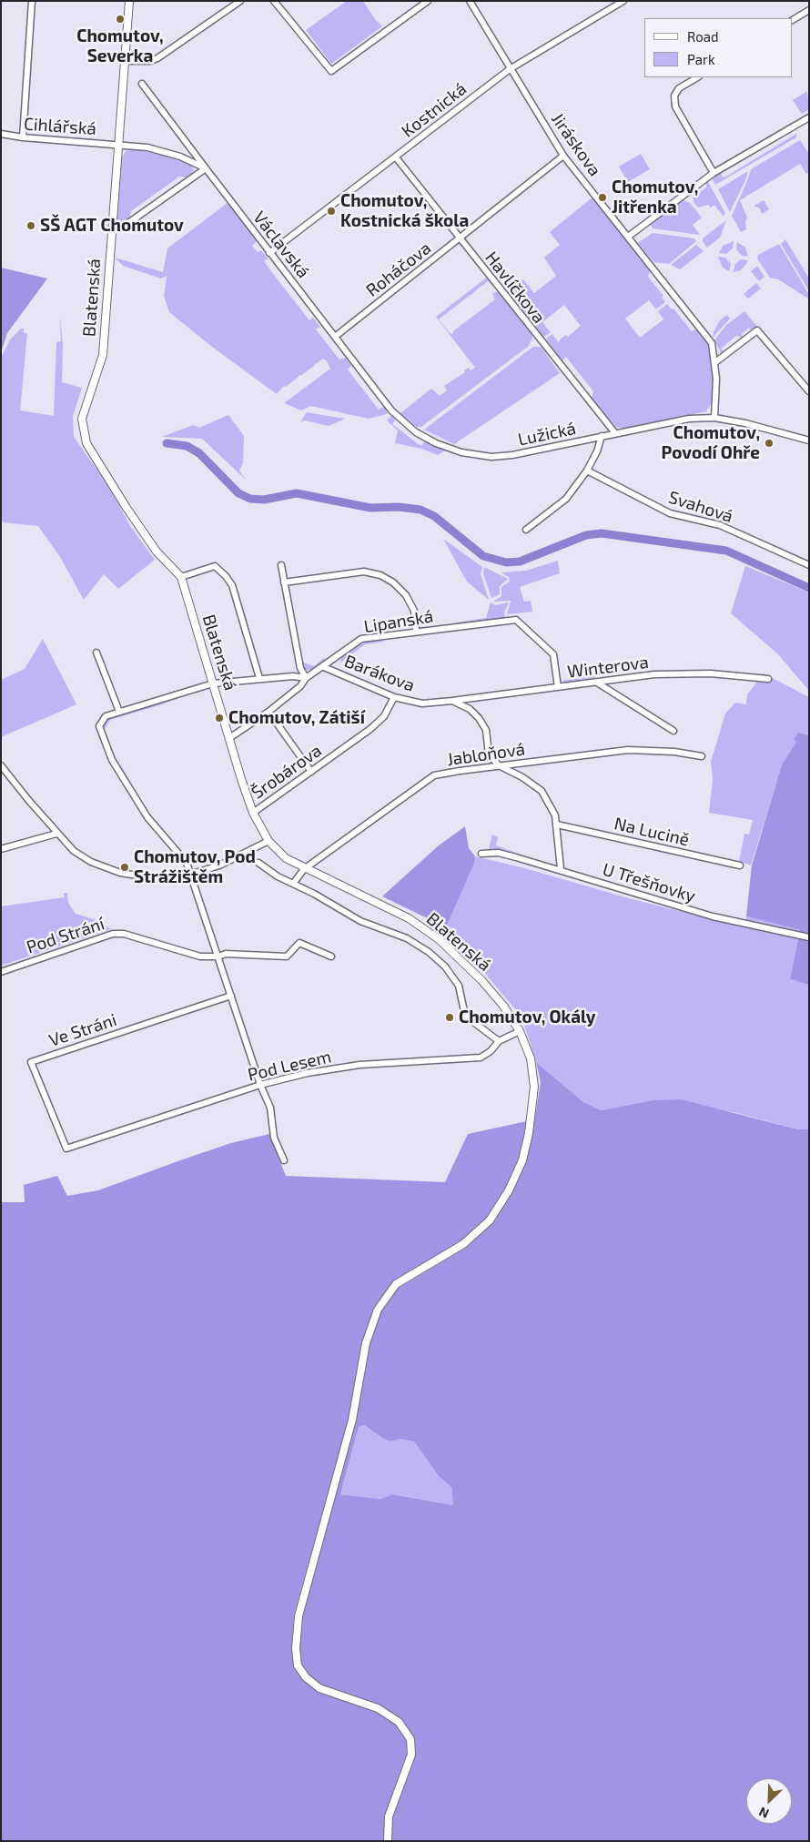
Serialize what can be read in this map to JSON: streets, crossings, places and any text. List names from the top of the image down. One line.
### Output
{"streets":{"street":["Kostnická","Cihlářská","Jiráskova","Václavská","Roháčova","Havlíčkova","Blatenská","Lužická","Svahová","Lipanská","Winterova","Barákova","Jabloňová","Šrobárova","Na Lucině","U Třešňovky","Pod Strání","Ve Stráni","Pod Lesem"]},"crossings":[["Kostnická","Jiráskova"],["Kostnická","Václavská"],["Kostnická","Havlíčkova"],["Cihlářská","Václavská"],["Cihlářská","Blatenská"],["Jiráskova","Roháčova"],["Jiráskova","Lužická"],["Václavská","Roháčova"],["Václavská","Blatenská"],["Václavská","Lužická"],["Roháčova","Havlíčkova"],["Roháčova","Lužická"],["Havlíčkova","Lužická"],["Blatenská","Lipanská"],["Blatenská","Jabloňová"],["Blatenská","Šrobárova"],["Blatenská","Pod Lesem"],["Lipanská","Winterova"],["Lipanská","Barákova"],["Winterova","Barákova"],["Barákova","Šrobárova"],["Ve Stráni","Pod Lesem"]],"places":["Chomutov, Severka","Chomutov, Jitřenka","Chomutov, Kostnická škola","SŠ AGT Chomutov","Chomutov, Povodí Ohře","Chomutov, Zátiší","Chomutov, Pod Strážištěm","Chomutov, Okály"],"legend":["Road","Park"],"north":"bottom left"}
